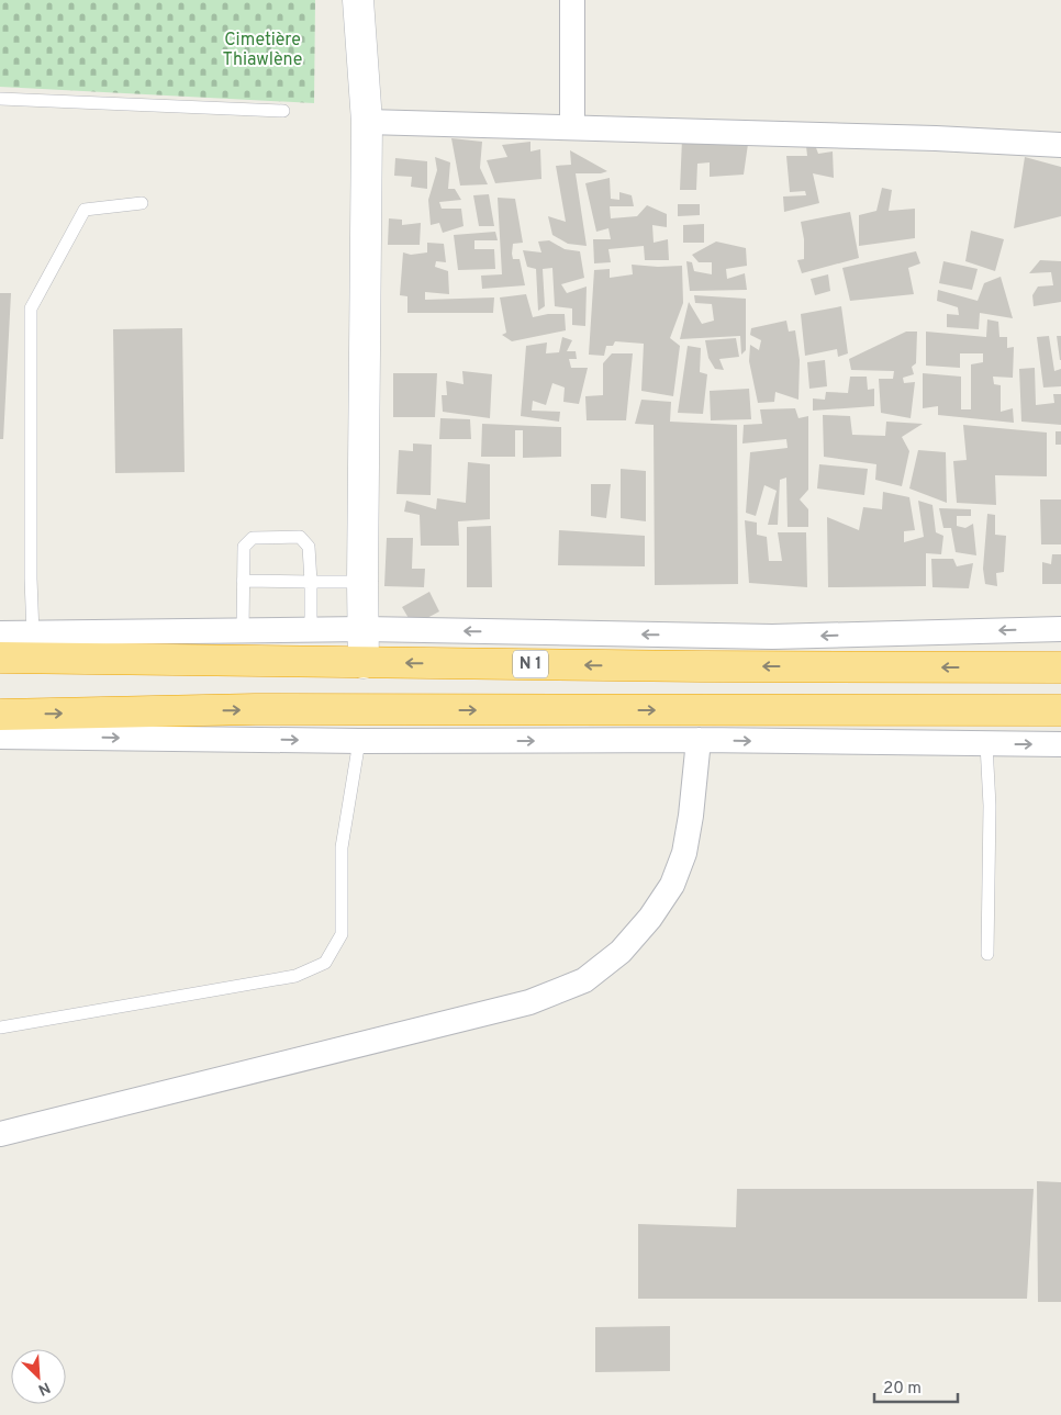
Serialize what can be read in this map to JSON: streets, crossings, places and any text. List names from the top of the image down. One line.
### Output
{"streets":{"highway":["N 1"]},"parks":["Cimetière Thiawlène"],"scale_bar":"20 m","north":"bottom right"}
